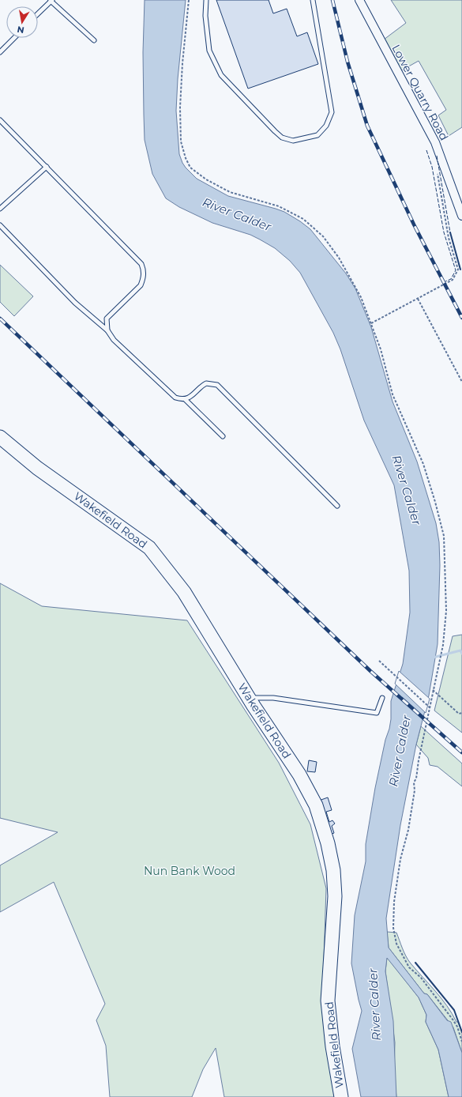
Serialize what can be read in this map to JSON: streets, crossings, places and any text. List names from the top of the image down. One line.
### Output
{"streets":{"highway":["Wakefield Road"],"street":["Lower Quarry Road"]},"water":["River Calder"],"parks":["Nun Bank Wood"],"north":"bottom"}
